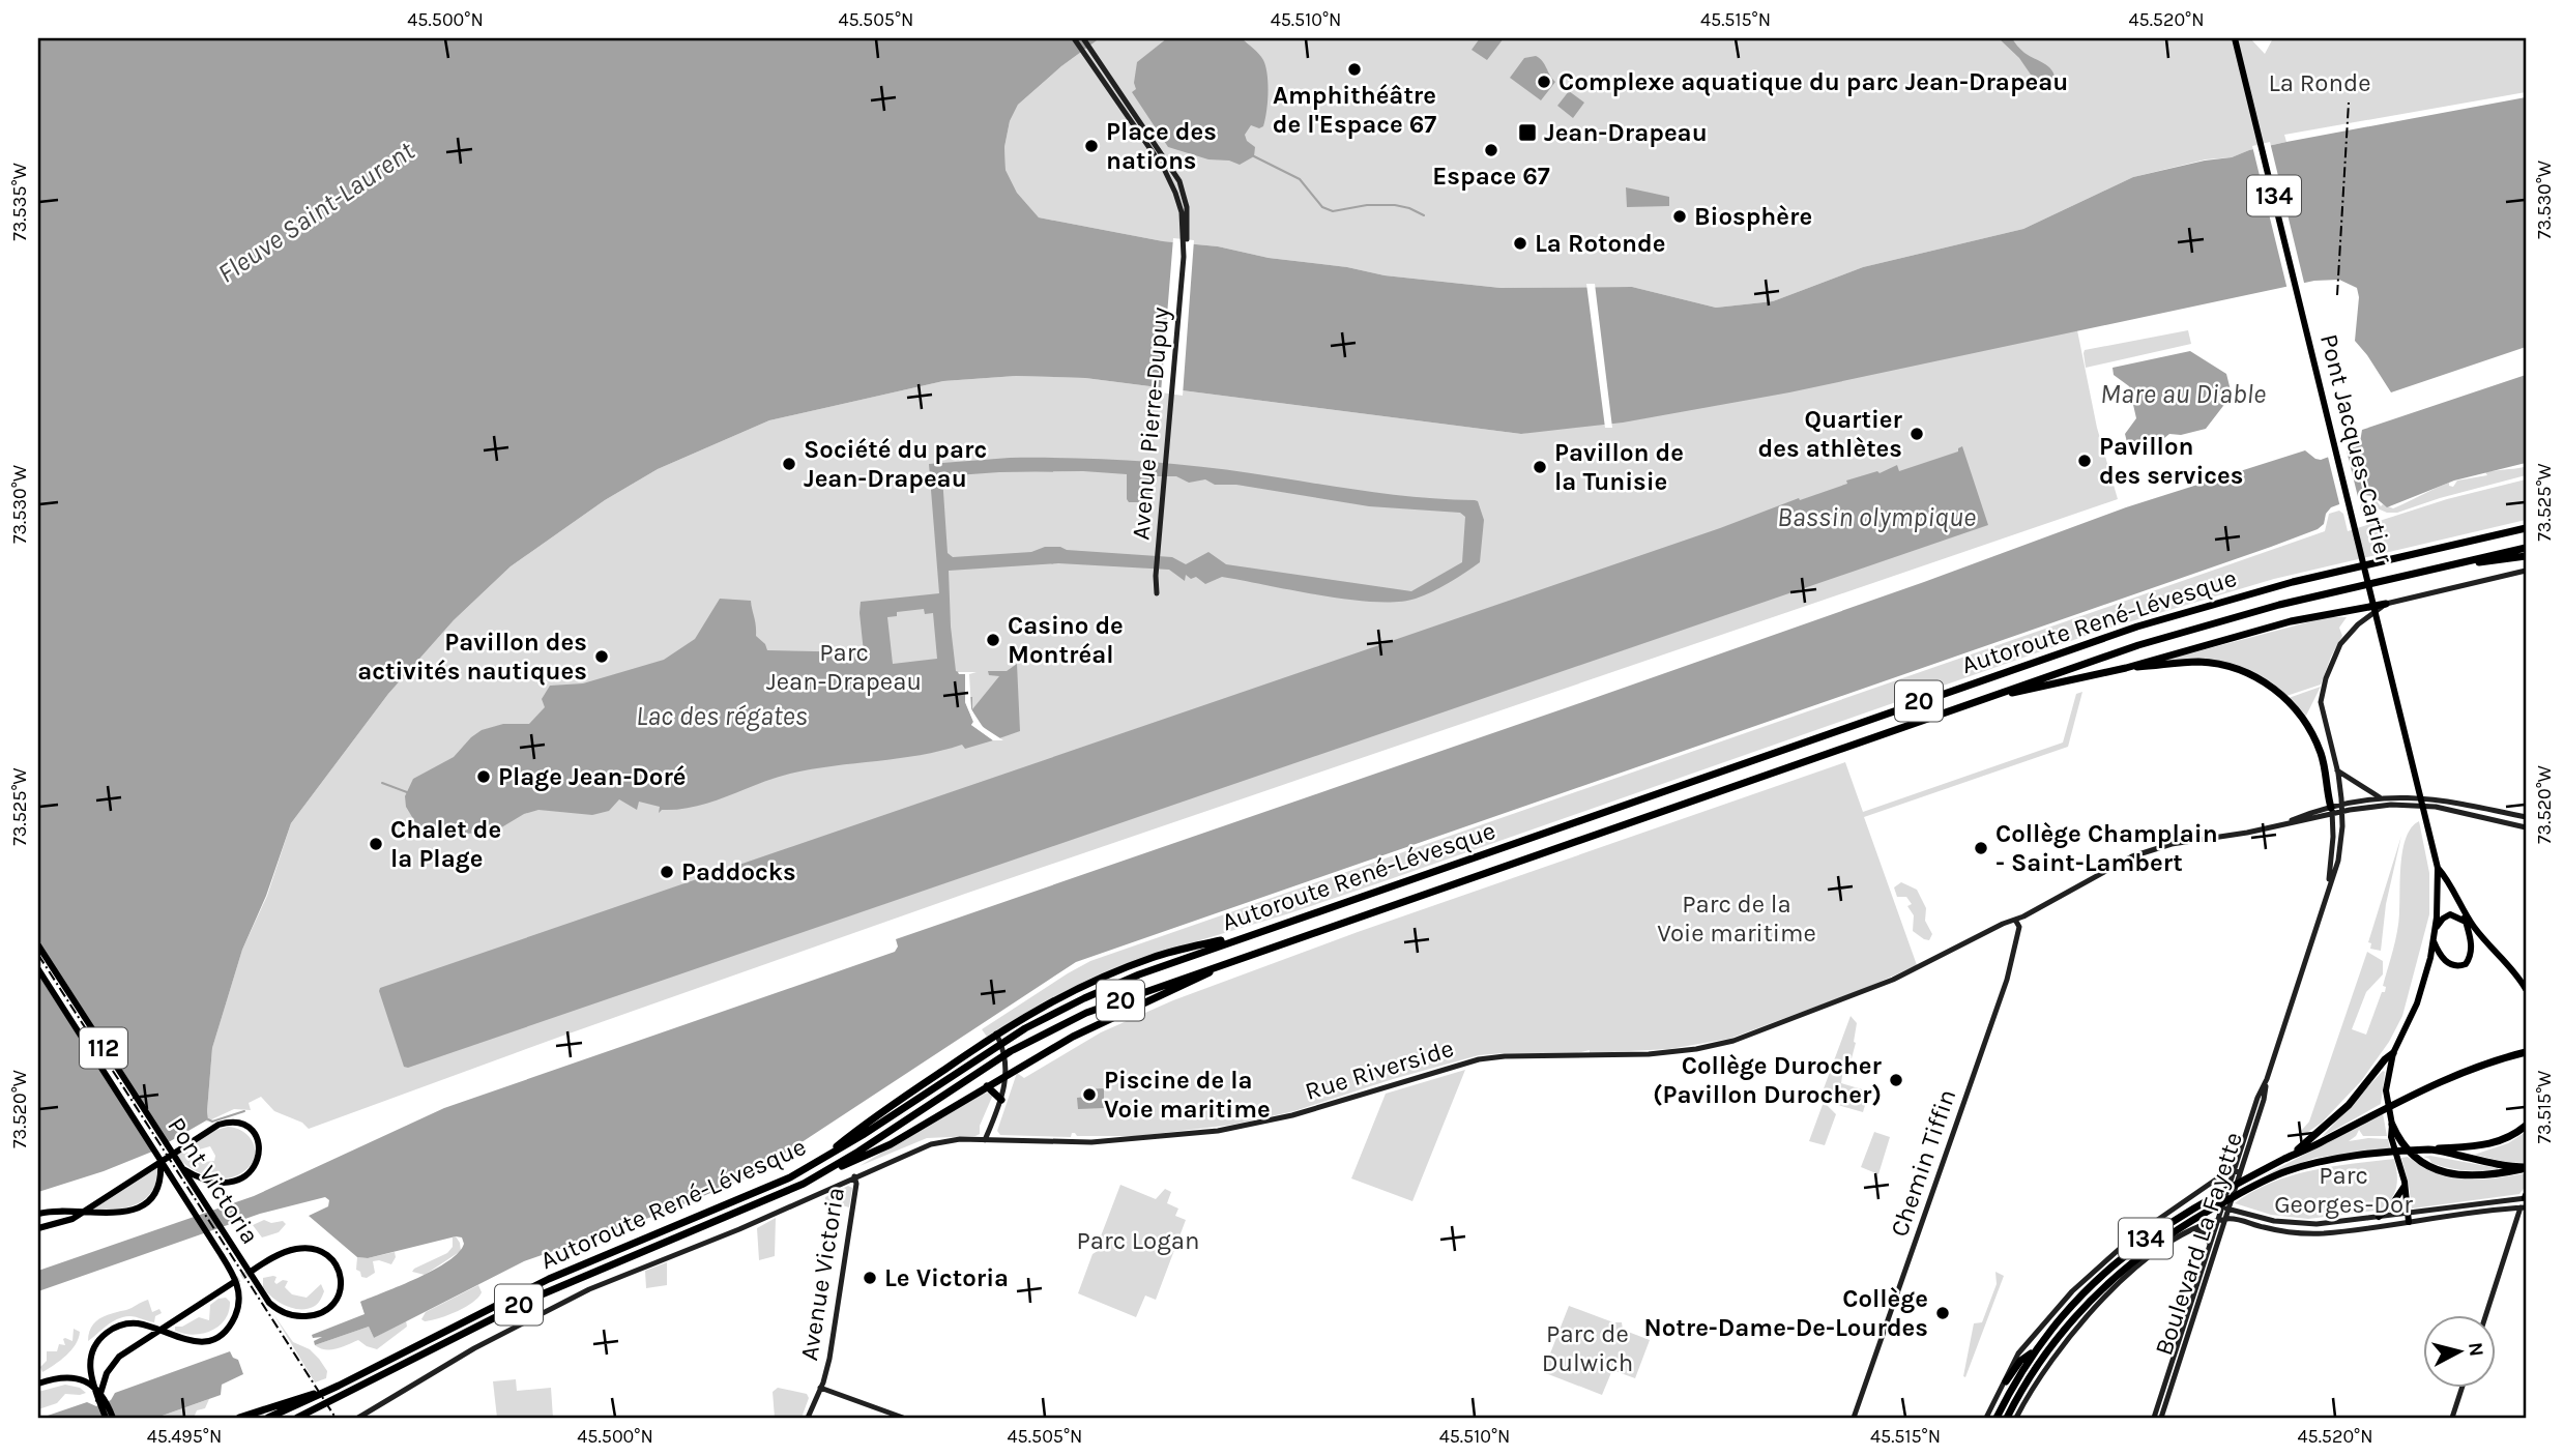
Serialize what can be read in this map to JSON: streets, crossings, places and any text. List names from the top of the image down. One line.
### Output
{"streets":{"highway":["134","Autoroute René-Lévesque","20"],"main road":["Pont Jacques-Cartier","112","Pont Victoria"],"street":["Avenue Pierre-Dupuy","Rue Riverside","Chemin Tiffin","Boulevard La Fayette","Avenue Victoria"]},"crossings":[["134","Boulevard La Fayette"],["112","Pont Victoria"],["Rue Riverside","Chemin Tiffin"],["Rue Riverside","Boulevard La Fayette"],["Rue Riverside","Avenue Victoria"]],"water":["Fleuve Saint-Laurent","Mare au Diable","Bassin olympique","Lac des régates"],"parks":["La Ronde","Parc Jean-Drapeau","Parc de la Voie maritime","Parc Georges-Dor","Parc Logan","Parc de Dulwich"],"places":{"other":["Amphithéâtre de l'Espace 67","Complexe aquatique du parc Jean-Drapeau","Place des nations","Espace 67","Biosphère","La Rotonde","Quartier des athlètes","Pavillon des services","Société du parc Jean-Drapeau","Pavillon de la Tunisie","Casino de Montréal","Pavillon des activités nautiques","Plage Jean-Doré","Chalet de la Plage","Collège Champlain - Saint-Lambert","Paddocks","Collège Durocher (Pavillon Durocher)","Piscine de la Voie maritime","Le Victoria","Collège Notre-Dame-De-Lourdes"],"transit":["Jean-Drapeau"]},"north":"right","coordinates":["45.500°N","45.505°N","45.510°N","45.515°N","45.520°N","73.530°W","73.535°W","73.525°W","73.520°W","73.515°W","45.495°N"]}
